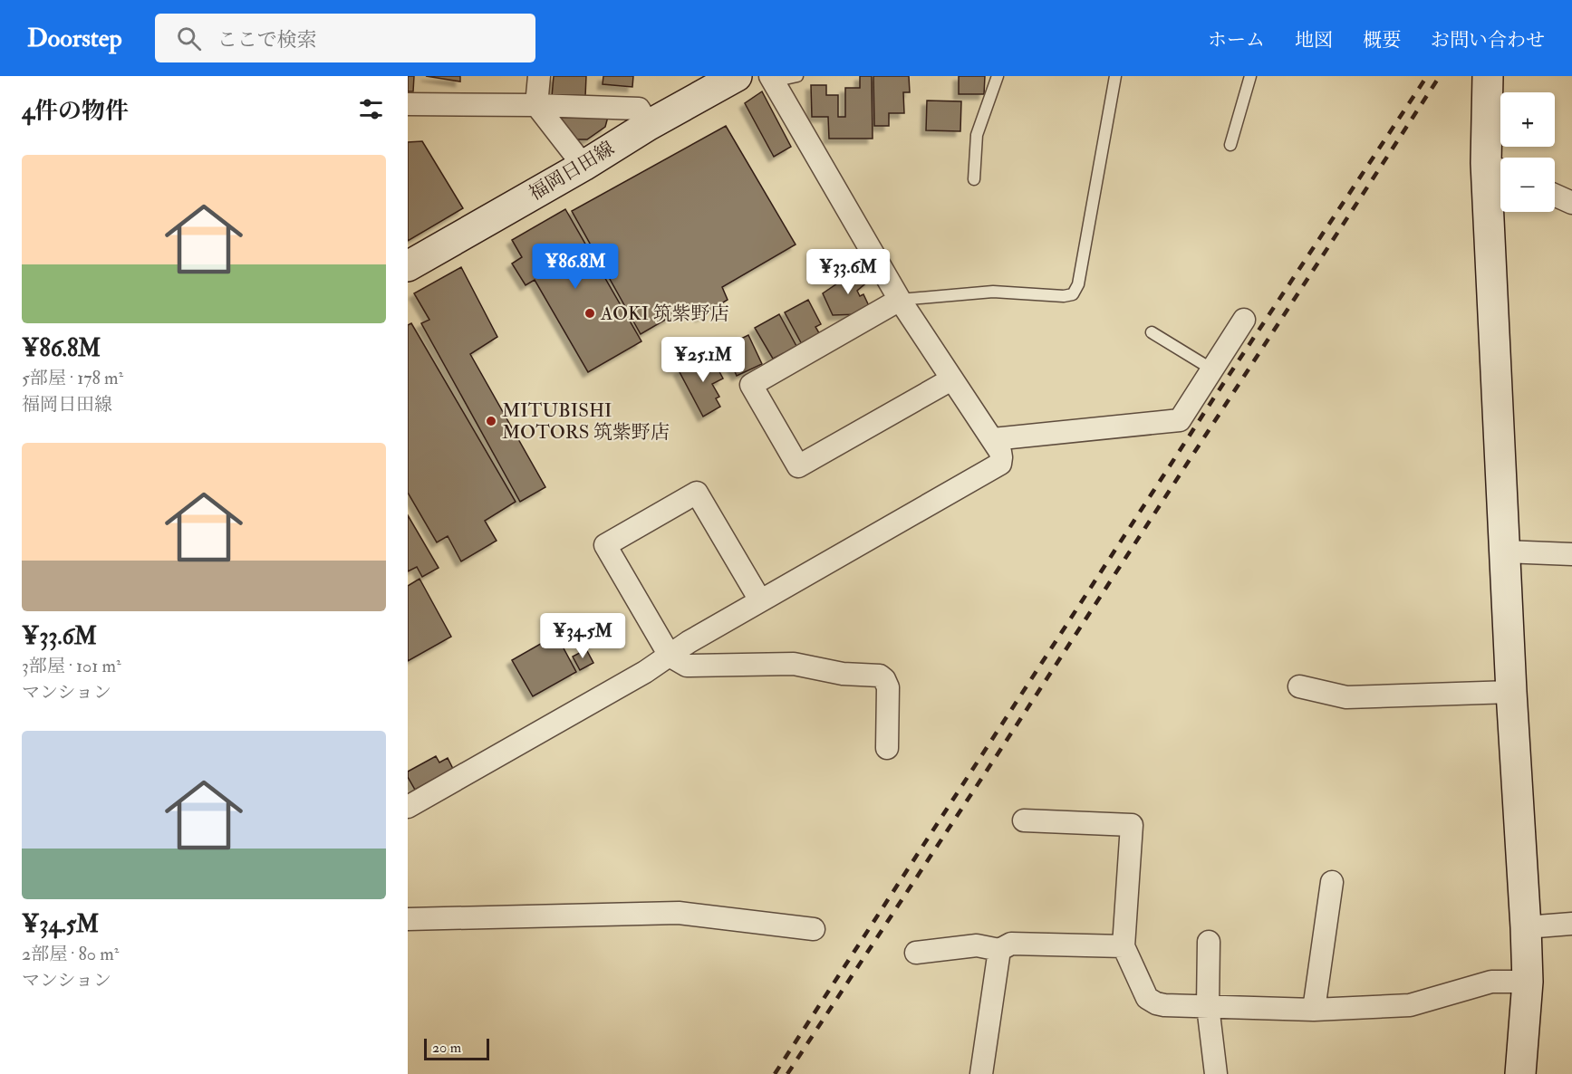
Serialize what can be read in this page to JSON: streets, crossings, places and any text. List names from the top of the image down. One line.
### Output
{"streets":{"street":["福岡日田線"]},"places":["AOKI 筑紫野店","MITUBISHI MOTORS 筑紫野店"],"scale_bar":"20 m","page":{"header":"Doorstep","search":"ここで検索","nav":["ホーム","地図","概要","お問い合わせ"],"heading":"4件の物件","map_buttons":["+","−"],"list":[{"name":"¥86.8M","note":"5部屋 · 178 m² · 福岡日田線"},{"name":"¥33.6M","note":"3部屋 · 101 m² · マンション"},{"name":"¥34.5M","note":"2部屋 · 80 m² · マンション"}],"price":["¥86.8M","¥33.6M","¥25.1M","¥34.5M"],"scale":"20 m"}}
